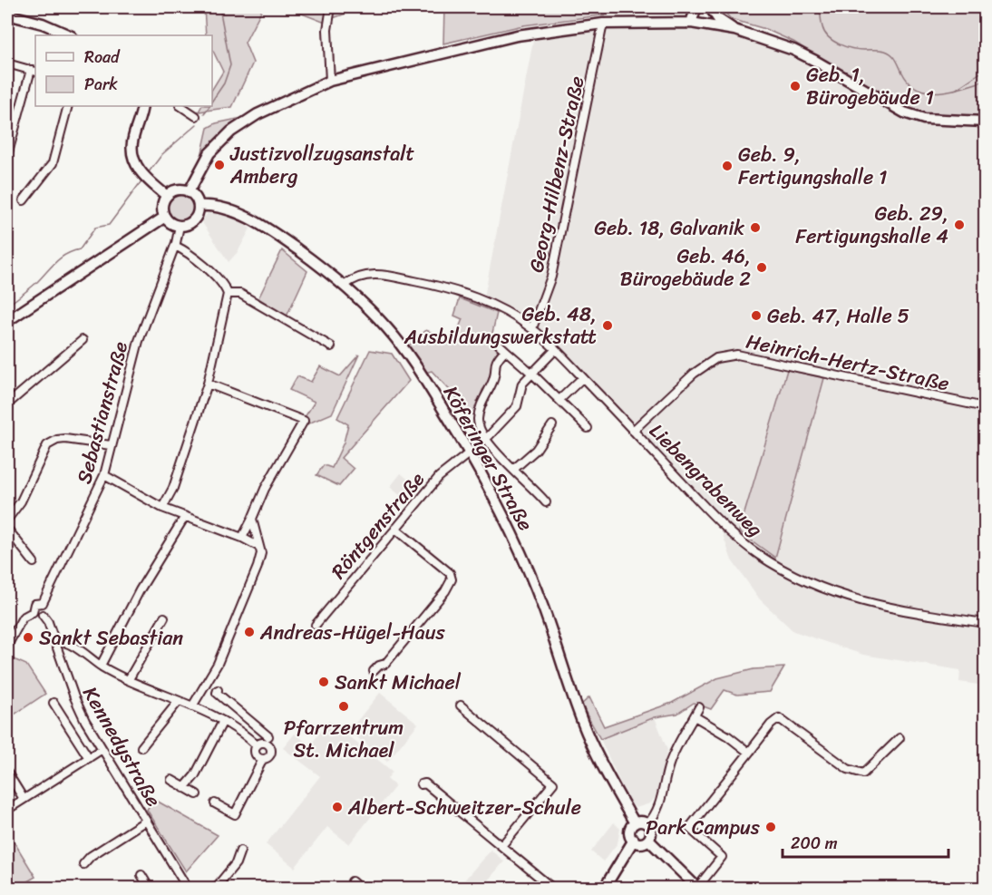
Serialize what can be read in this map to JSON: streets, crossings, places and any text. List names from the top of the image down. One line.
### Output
{"streets":{"street":["Georg-Hilbenz-Straße","Heinrich-Hertz-Straße","Sebastianstraße","Köferinger Straße","Liebengrabenweg","Röntgenstraße","Kennedystraße"]},"crossings":[["Georg-Hilbenz-Straße","Liebengrabenweg"],["Heinrich-Hertz-Straße","Liebengrabenweg"],["Sebastianstraße","Köferinger Straße"],["Sebastianstraße","Kennedystraße"],["Köferinger Straße","Liebengrabenweg"],["Köferinger Straße","Röntgenstraße"]],"places":["Geb. 1, Bürogebäude 1","Justizvollzugsanstalt Amberg","Geb. 9, Fertigungshalle 1","Geb. 29, Fertigungshalle 4","Geb. 18, Galvanik","Geb. 46, Bürogebäude 2","Geb. 47, Halle 5","Geb. 48, Ausbildungswerkstatt","Andreas-Hügel-Haus","Sankt Sebastian","Sankt Michael","Pfarrzentrum St. Michael","Albert-Schweitzer-Schule","Park Campus"],"legend":["Road","Park"],"scale_bar":"200 m"}
